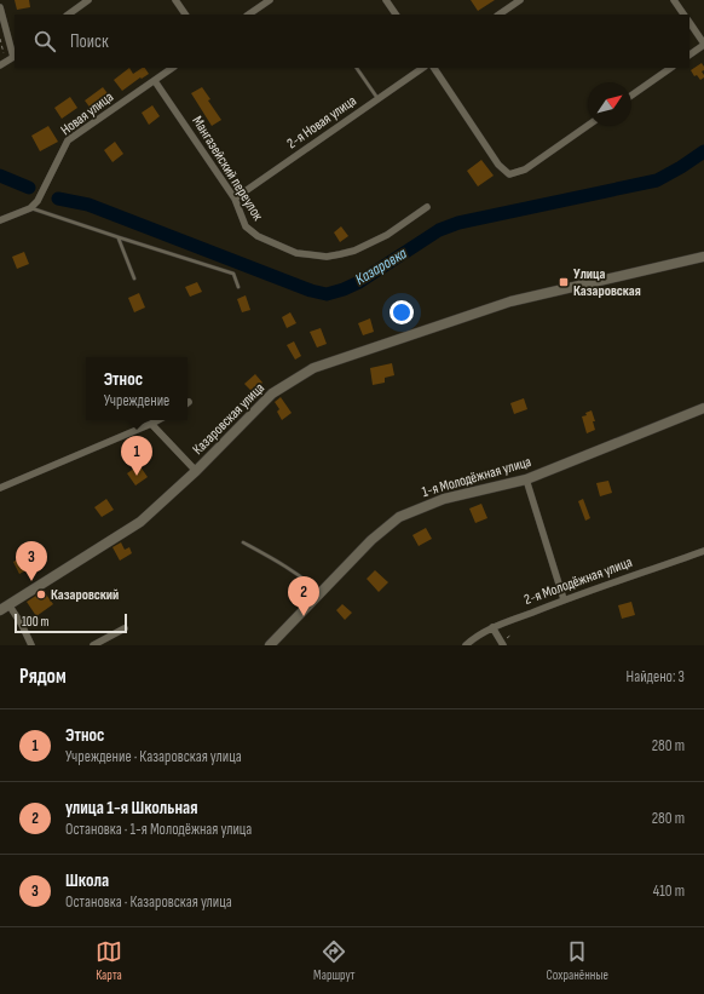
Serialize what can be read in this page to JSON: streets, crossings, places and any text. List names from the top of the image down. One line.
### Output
{"streets":{"street":["Новая улица","2-я Новая улица","Мангазейский переулок","Казаровская улица","1-я Молодёжная улица","2-я Молодёжная улица"]},"crossings":[["Новая улица","Мангазейский переулок"],["2-я Новая улица","Мангазейский переулок"]],"water":["Казаровка"],"places":{"transit":["Улица Казаровская"],"other":["Казаровский"]},"scale_bar":"100 m","north":"top right","page":{"search":"Поиск","popup":["Этнос","Учреждение"],"pins":["1","3","2"],"scale":"100 m","heading":["Рядом","Найдено: 3"],"list":[{"mark":"1","name":"Этнос","note":"Учреждение · Казаровская улица","value":"280 m"},{"mark":"2","name":"улица 1-я Школьная","note":"Остановка · 1-я Молодёжная улица","value":"280 m"},{"mark":"3","name":"Школа","note":"Остановка · Казаровская улица","value":"410 m"}],"nav":["Карта","Маршрут","Сохранённые"]}}
